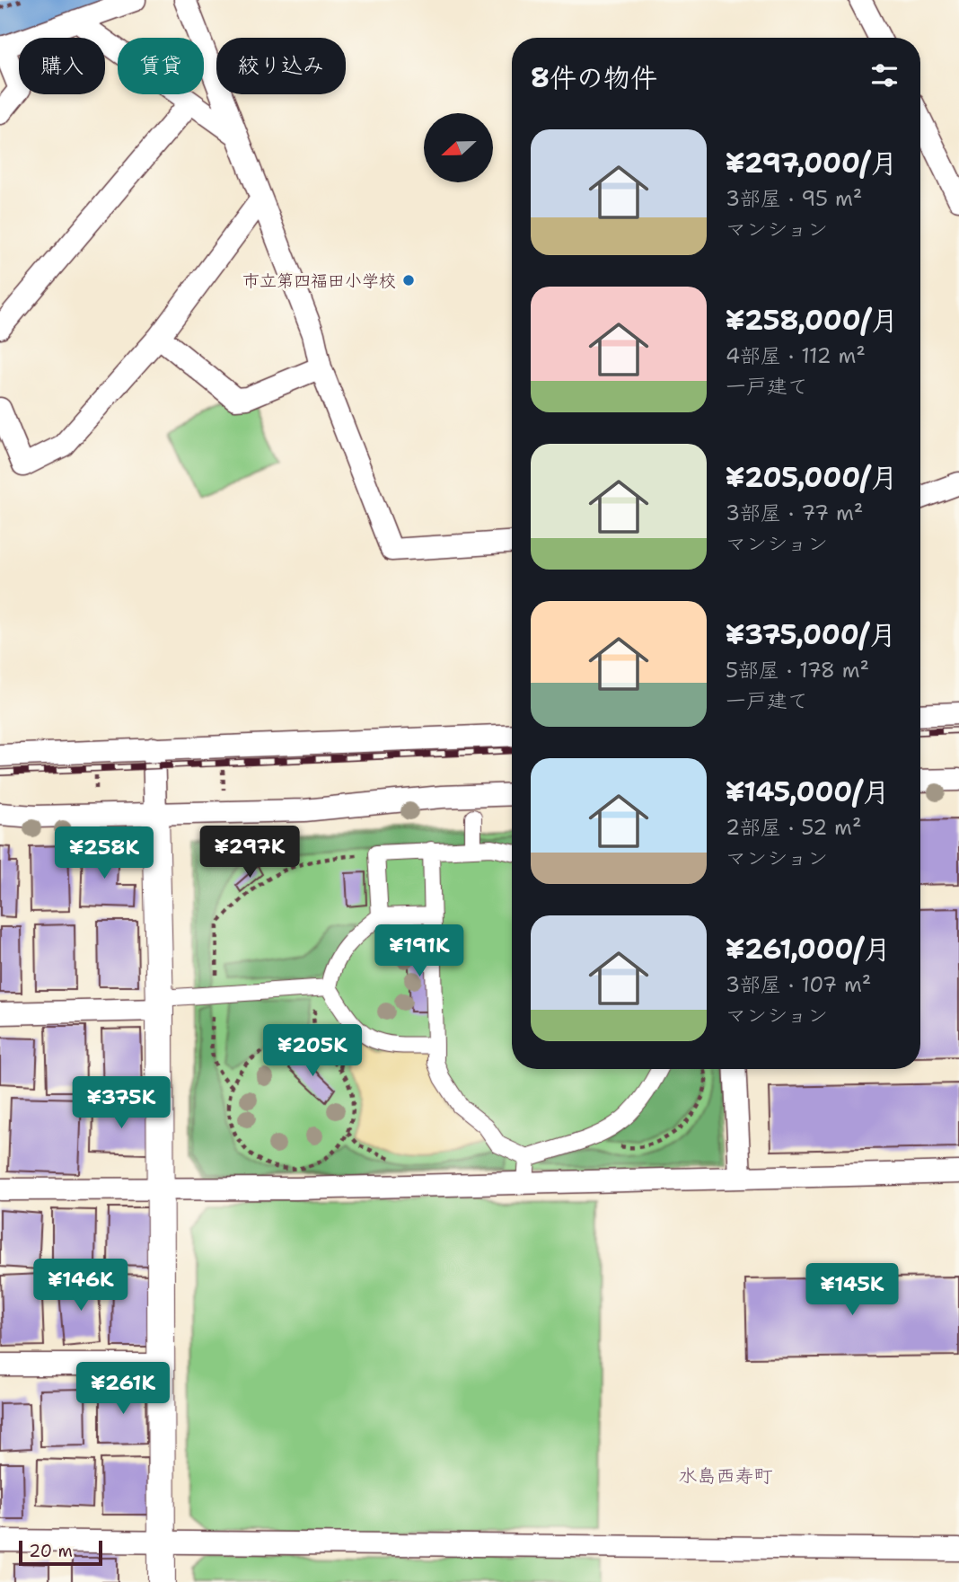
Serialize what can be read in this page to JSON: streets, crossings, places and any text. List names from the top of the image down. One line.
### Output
{"districts":["水島西寿町"],"places":["市立第四福田小学校"],"scale_bar":"20 m","north":"left","page":{"chip":["購入","賃貸","絞り込み"],"heading":"8件の物件","list":[{"name":"¥297,000/月","note":"3部屋 · 95 m² · マンション"},{"name":"¥258,000/月","note":"4部屋 · 112 m² · 一戸建て"},{"name":"¥205,000/月","note":"3部屋 · 77 m² · マンション"},{"name":"¥375,000/月","note":"5部屋 · 178 m² · 一戸建て"},{"name":"¥145,000/月","note":"2部屋 · 52 m² · マンション"},{"name":"¥261,000/月","note":"3部屋 · 107 m² · マンション"}],"price":["¥297K","¥258K","¥191K","¥205K","¥375K","¥146K","¥145K","¥261K"],"scale":"20 m"}}
